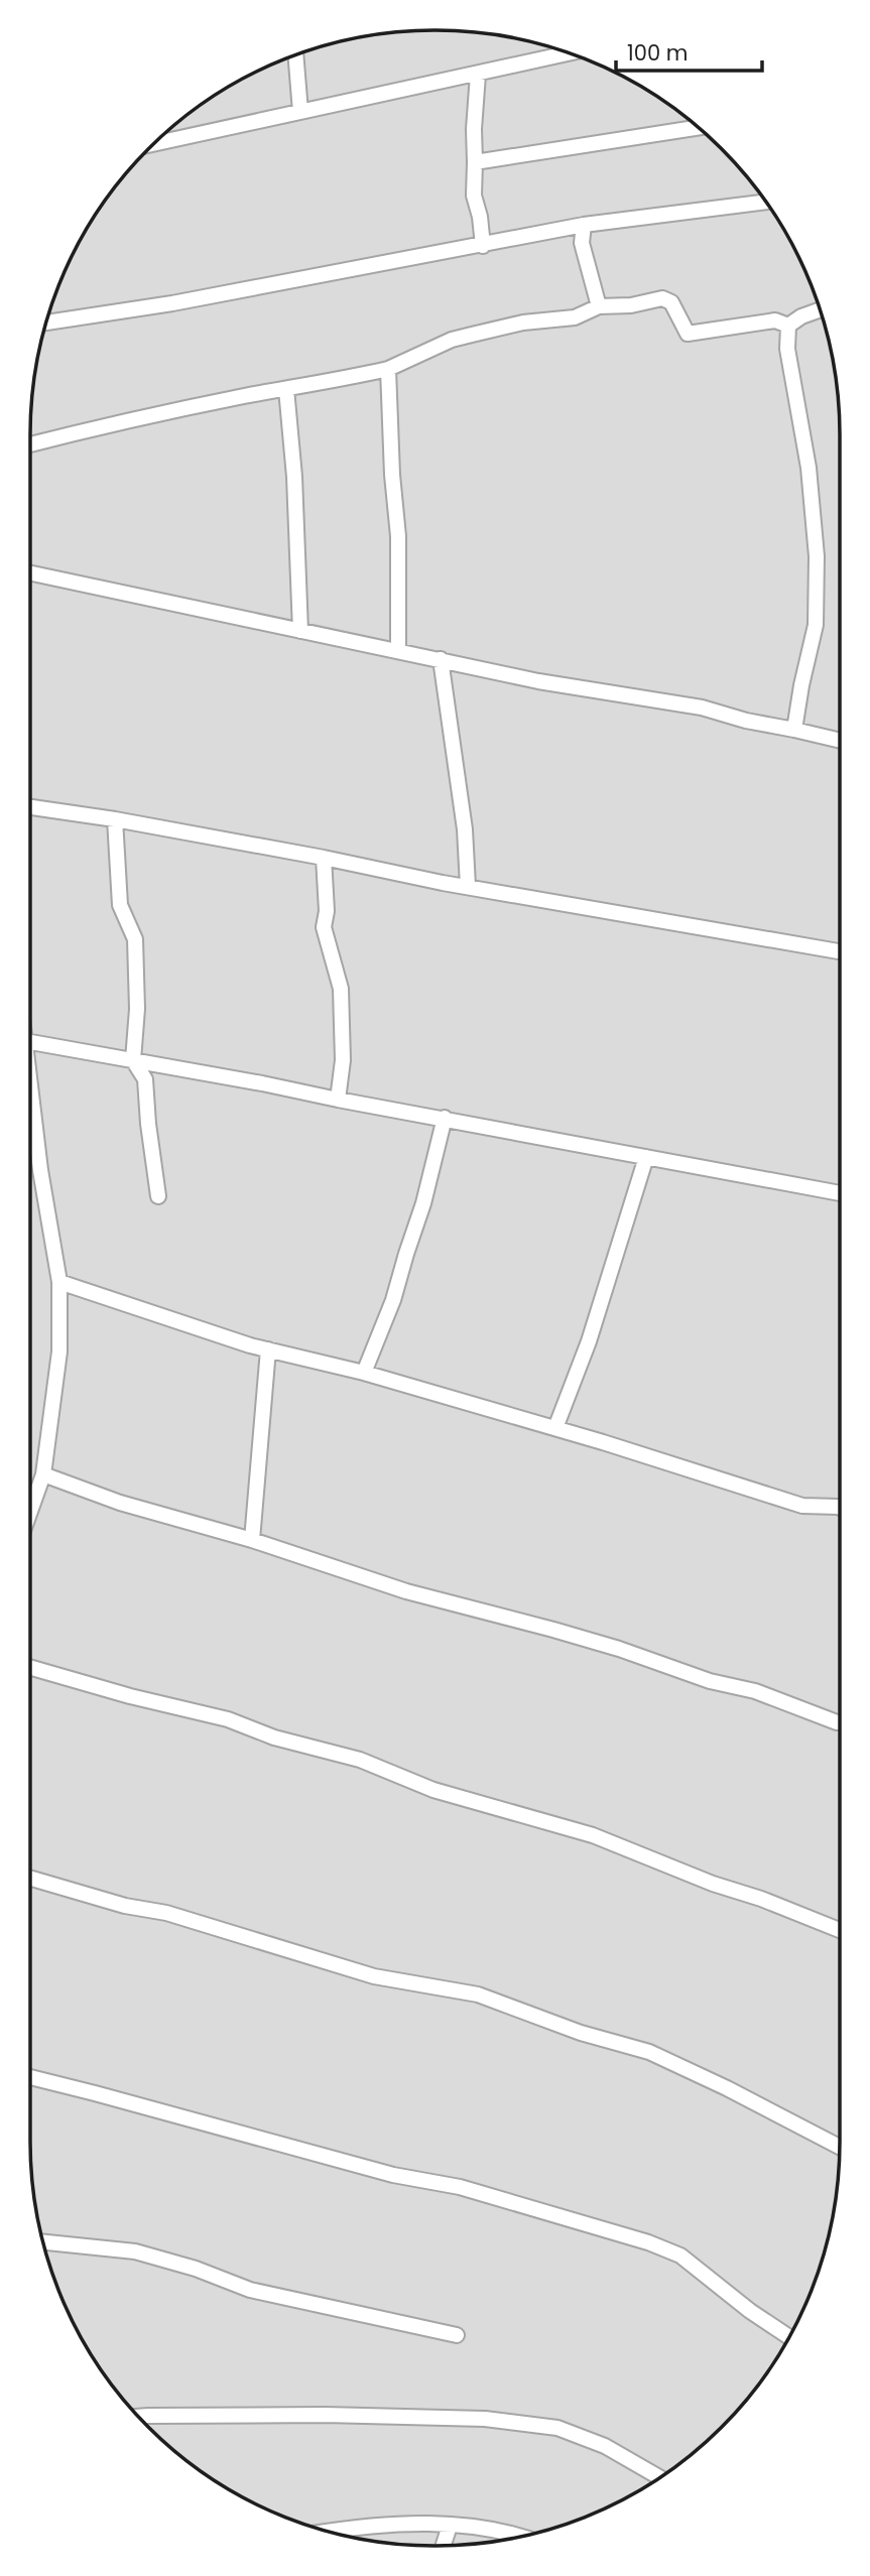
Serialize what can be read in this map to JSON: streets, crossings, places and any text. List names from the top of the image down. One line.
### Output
{"scale_bar":"100 m"}
